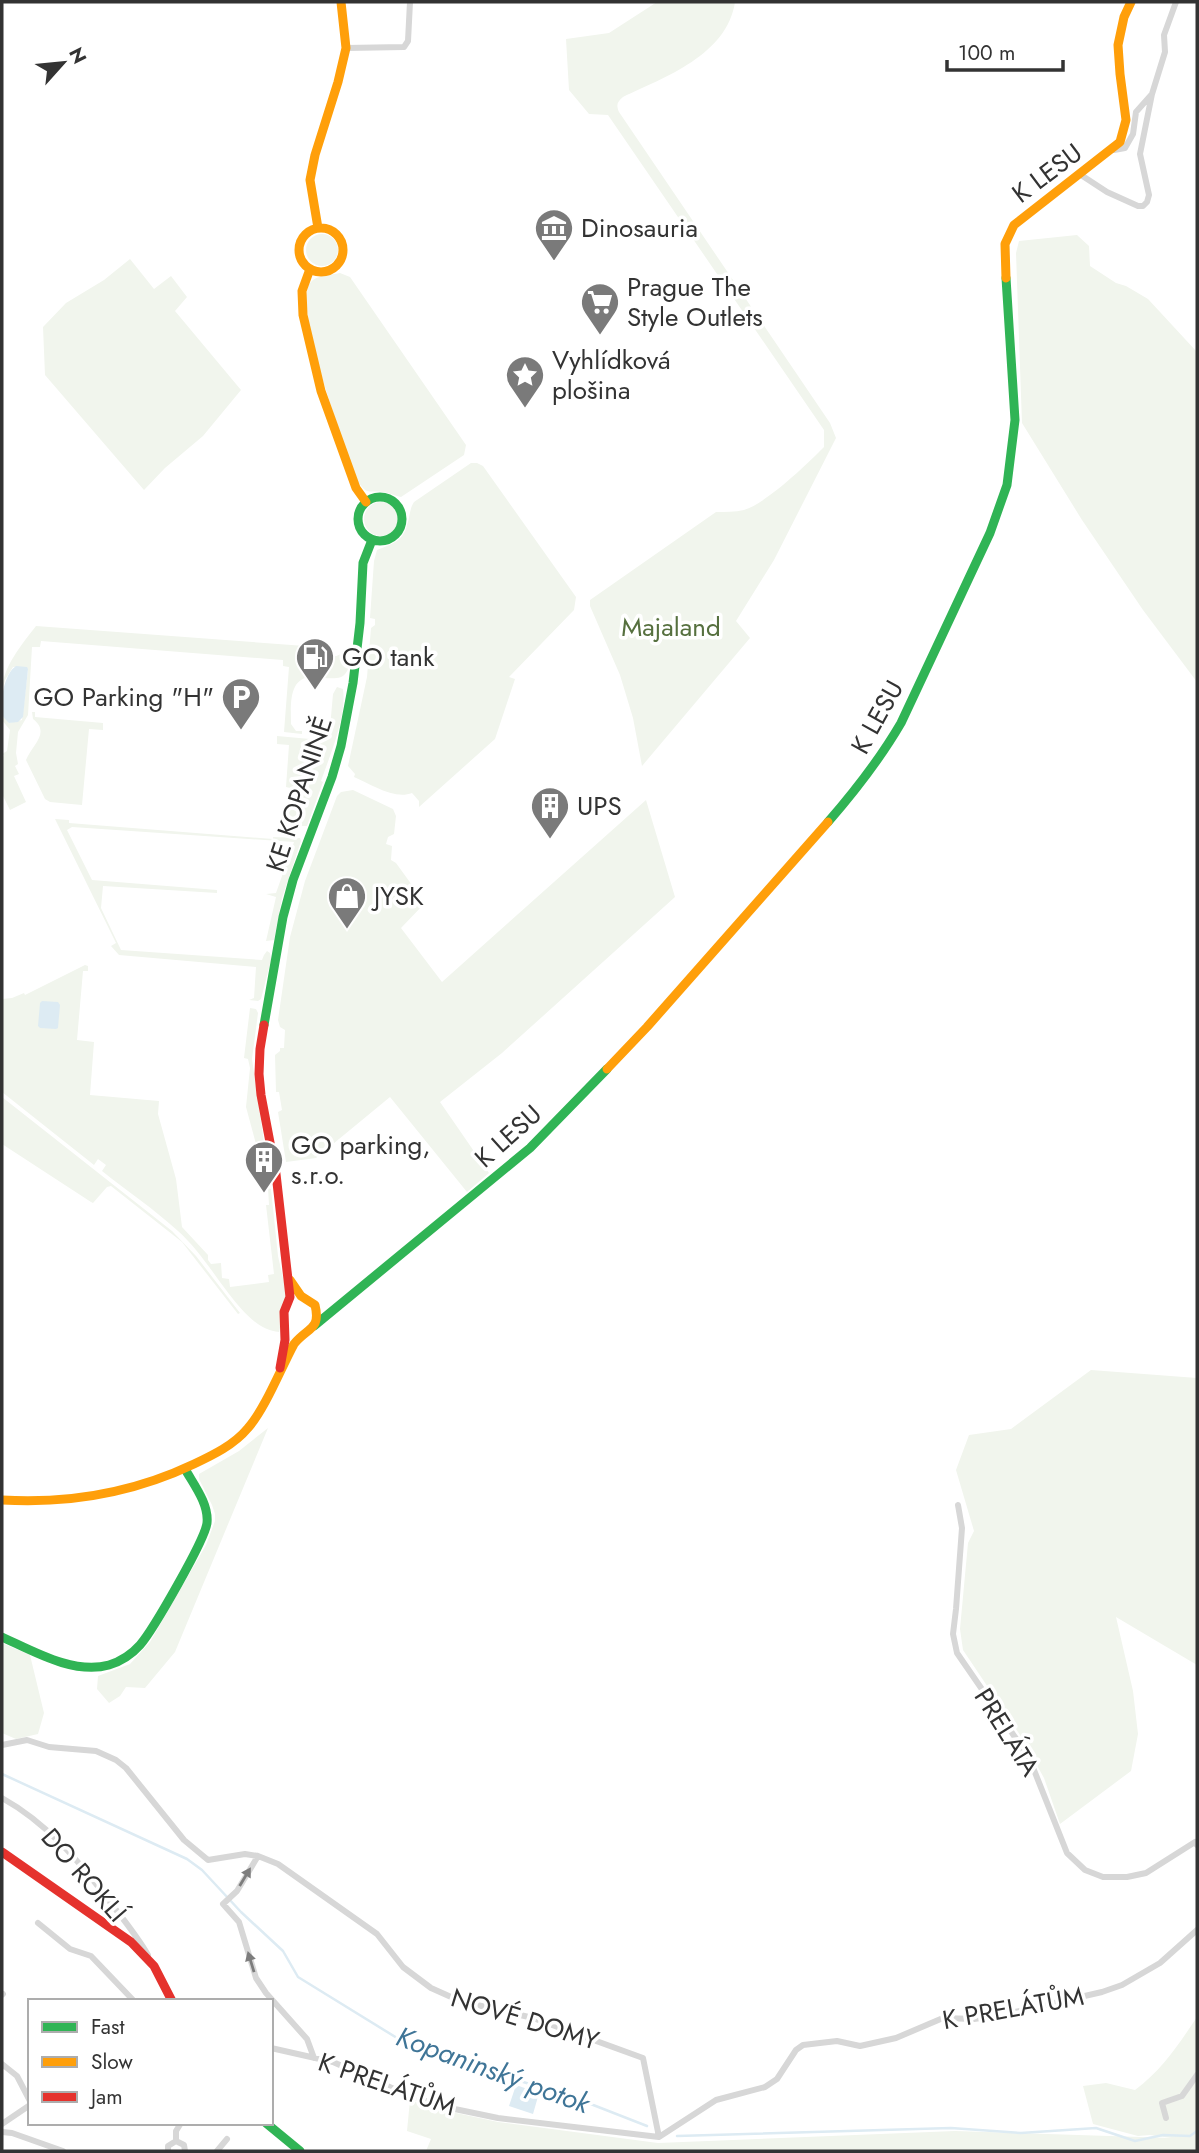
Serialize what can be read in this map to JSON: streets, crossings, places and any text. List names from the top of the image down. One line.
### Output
{"streets":{"street":["K LESU","KE KOPANINĚ","PRELÁTA","DO ROKLÍ","K PRELÁTŮM","NOVÉ DOMY"]},"crossings":[["K PRELÁTŮM","NOVÉ DOMY"]],"water":["Kopaninský potok"],"parks":["Majaland"],"places":{"museum":["Dinosauria"],"supermarket":["Prague The Style Outlets"],"place":["Vyhlídková plošina"],"fuel station":["GO tank"],"parking":["GO Parking \"H\""],"building":["UPS","GO parking, s.r.o."],"shop":["JYSK"]},"legend":["Fast","Slow","Jam"],"scale_bar":"100 m","north":"top right"}
